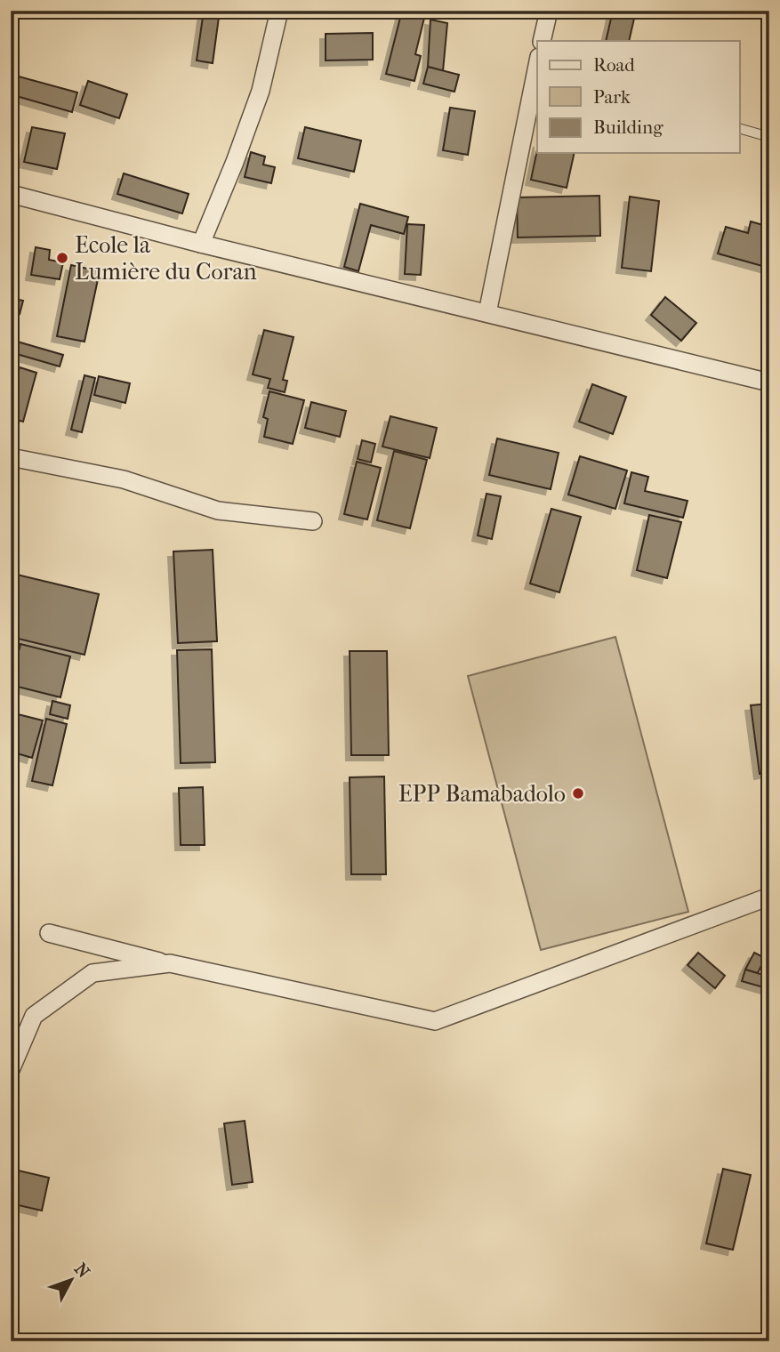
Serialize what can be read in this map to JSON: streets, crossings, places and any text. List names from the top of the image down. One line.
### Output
{"places":["Ecole la Lumière du Coran","EPP Bamabadolo"],"legend":["Road","Park","Building"],"north":"top right"}
